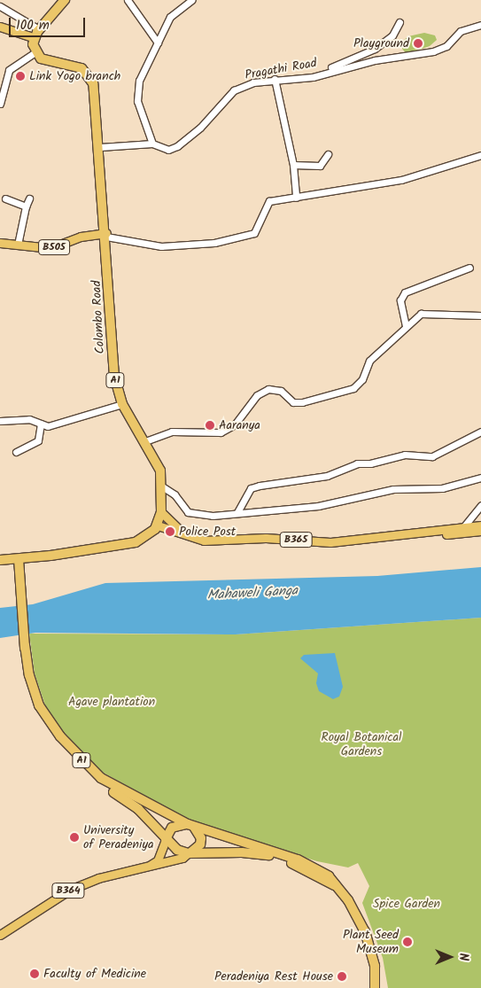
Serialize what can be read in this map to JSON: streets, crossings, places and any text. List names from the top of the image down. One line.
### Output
{"streets":{"highway":["Colombo Road","A1"],"main road":["B505","B365","B364"],"street":["Pragathi Road"]},"crossings":[["Pragathi Road","Colombo Road"],["B505","Colombo Road"],["Colombo Road","B365"],["A1","B364"]],"water":["Mahaweli Ganga"],"parks":["Agave plantation","Royal Botanical Gardens","Spice Garden"],"places":["Playground","Link Yogo branch","Aaranya","Police Post","University of Peradeniya","Plant Seed Museum","Faculty of Medicine","Peradeniya Rest House"],"scale_bar":"100 m","north":"right"}
